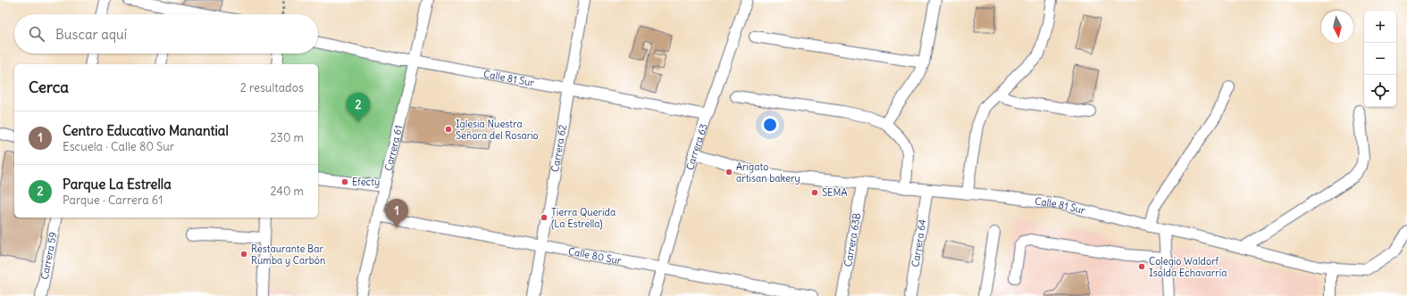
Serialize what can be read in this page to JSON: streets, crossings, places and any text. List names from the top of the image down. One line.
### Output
{"streets":{"street":["Calle 81 Sur","Carrera 63","Carrera 61","Carrera 62","Carrera 63B","Carrera 64","Carrera 59","Calle 80 Sur"]},"crossings":[["Calle 81 Sur","Carrera 63"],["Calle 81 Sur","Carrera 61"],["Calle 81 Sur","Carrera 62"],["Calle 81 Sur","Carrera 63B"],["Calle 81 Sur","Carrera 64"],["Carrera 63","Calle 80 Sur"],["Carrera 61","Calle 80 Sur"],["Carrera 62","Calle 80 Sur"]],"places":["Iglesia Nuestra Señora del Rosario","Arigato artisan bakery","Efecty","SEMA","Tierra Querida (La Estrella)","Restaurante Bar Rumba y Carbón","Colegio Waldorf Isolda Echavarría"],"north":"bottom","page":{"map_buttons":["+","−"],"search":"Buscar aquí","heading":["Cerca","2 resultados"],"pins":["2","1"],"list":[{"mark":"1","name":"Centro Educativo Manantial","note":"Escuela · Calle 80 Sur","value":"230 m"},{"mark":"2","name":"Parque La Estrella","note":"Parque · Carrera 61","value":"240 m"}]}}
